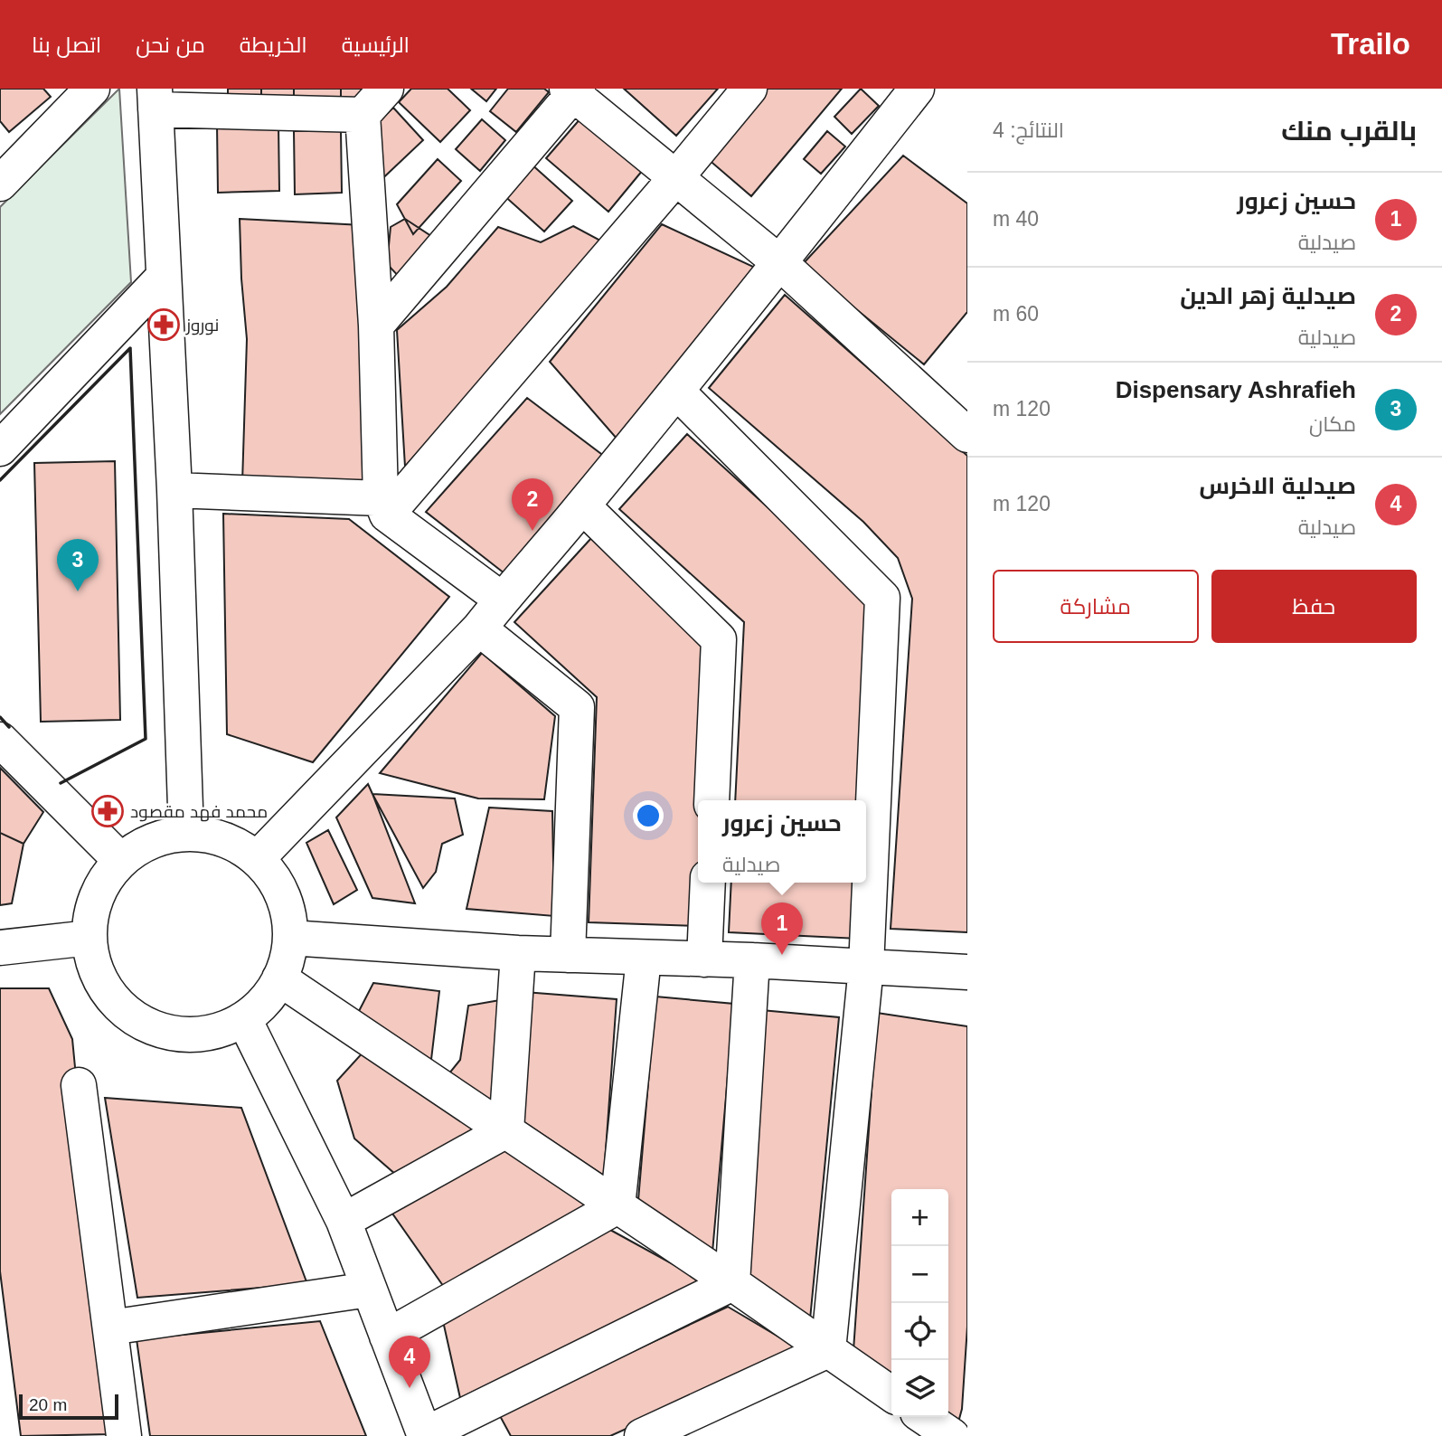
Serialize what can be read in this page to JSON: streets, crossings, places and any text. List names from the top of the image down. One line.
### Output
{"places":{"pharmacy":["نوروز","محمد فهد مقصود"]},"scale_bar":"20 m","page":{"header":"Trailo","nav":["الرئيسية","الخريطة","من نحن","اتصل بنا"],"heading":["بالقرب منك","النتائج: 4"],"list":[{"mark":"1","name":"حسين زعرور","note":"صيدلية","value":"40 m"},{"mark":"2","name":"صيدلية زهر الدين","note":"صيدلية","value":"60 m"},{"mark":"3","name":"Dispensary Ashrafieh","note":"مكان","value":"120 m"},{"mark":"4","name":"صيدلية الاخرس","note":"صيدلية","value":"120 m"}],"pins":["2","3","1","4"],"buttons":["حفظ","مشاركة"],"popup":["حسين زعرور","صيدلية"],"map_buttons":["+","−"],"scale":"20 m"}}
